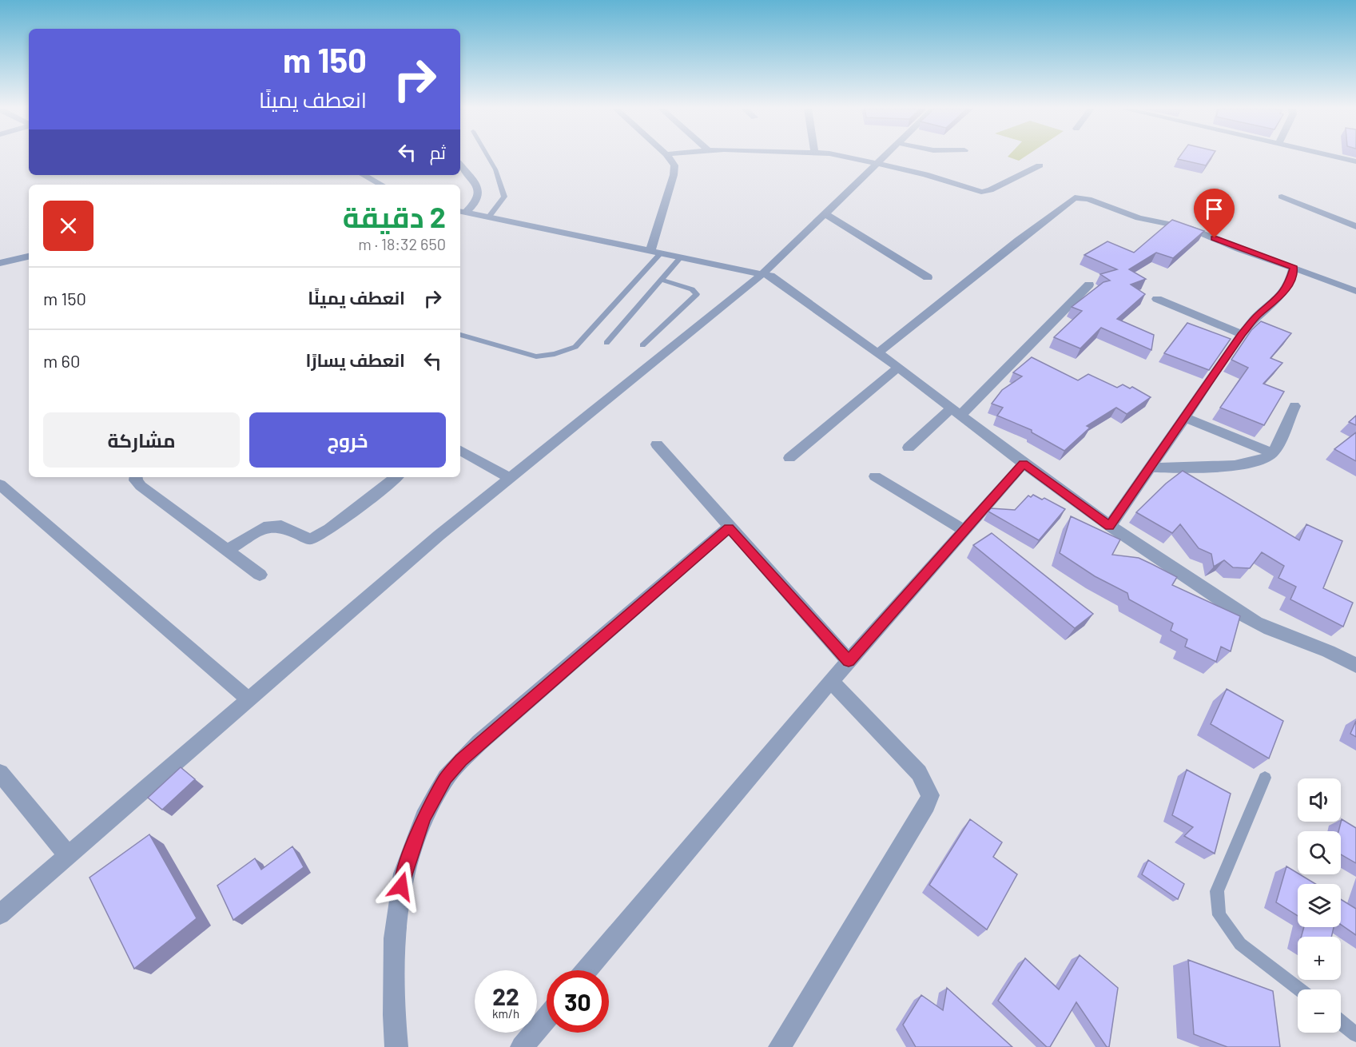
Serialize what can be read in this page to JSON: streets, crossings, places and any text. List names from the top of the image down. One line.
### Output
{"page":{"turn":["150 m","انعطف يمينًا"],"then":"ثم","heading":["2 دقيقة","650 m · 18:32"],"list":[{"name":"انعطف يمينًا","value":"150 m"},{"name":"انعطف يسارًا","value":"60 m"}],"buttons":["خروج","مشاركة"],"map_buttons":["+","−"],"speed":"22 km/h","limit":"30"}}
